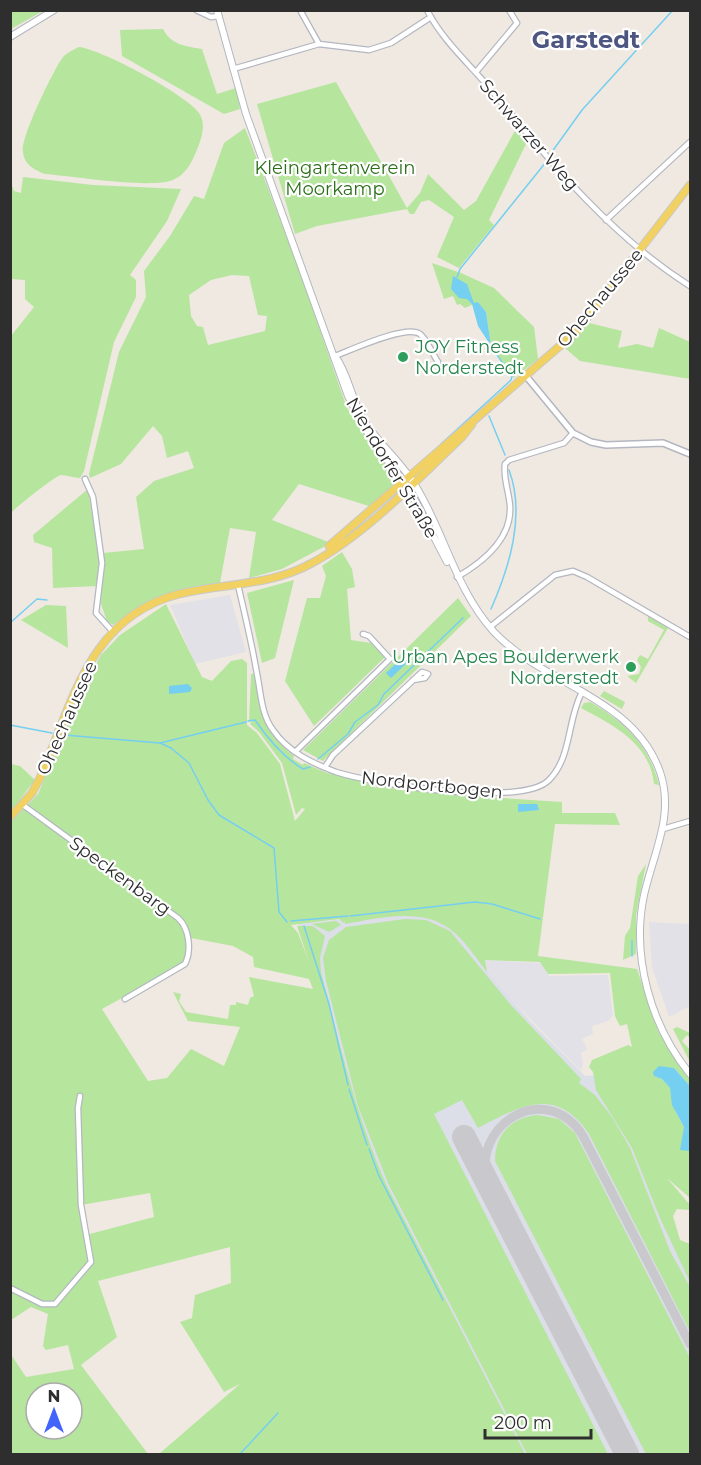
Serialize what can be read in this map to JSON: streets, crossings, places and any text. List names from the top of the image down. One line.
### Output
{"streets":{"main road":["Ohechaussee","Niendorfer Straße"],"street":["Schwarzer Weg","Nordportbogen","Speckenbarg"]},"crossings":[["Schwarzer Weg","Ohechaussee"],["Ohechaussee","Niendorfer Straße"],["Ohechaussee","Nordportbogen"],["Ohechaussee","Speckenbarg"],["Niendorfer Straße","Nordportbogen"]],"districts":["Garstedt"],"parks":["Kleingartenverein Moorkamp"],"places":["JOY Fitness Norderstedt","Urban Apes Boulderwerk Norderstedt"],"scale_bar":"200 m","north":"top"}
